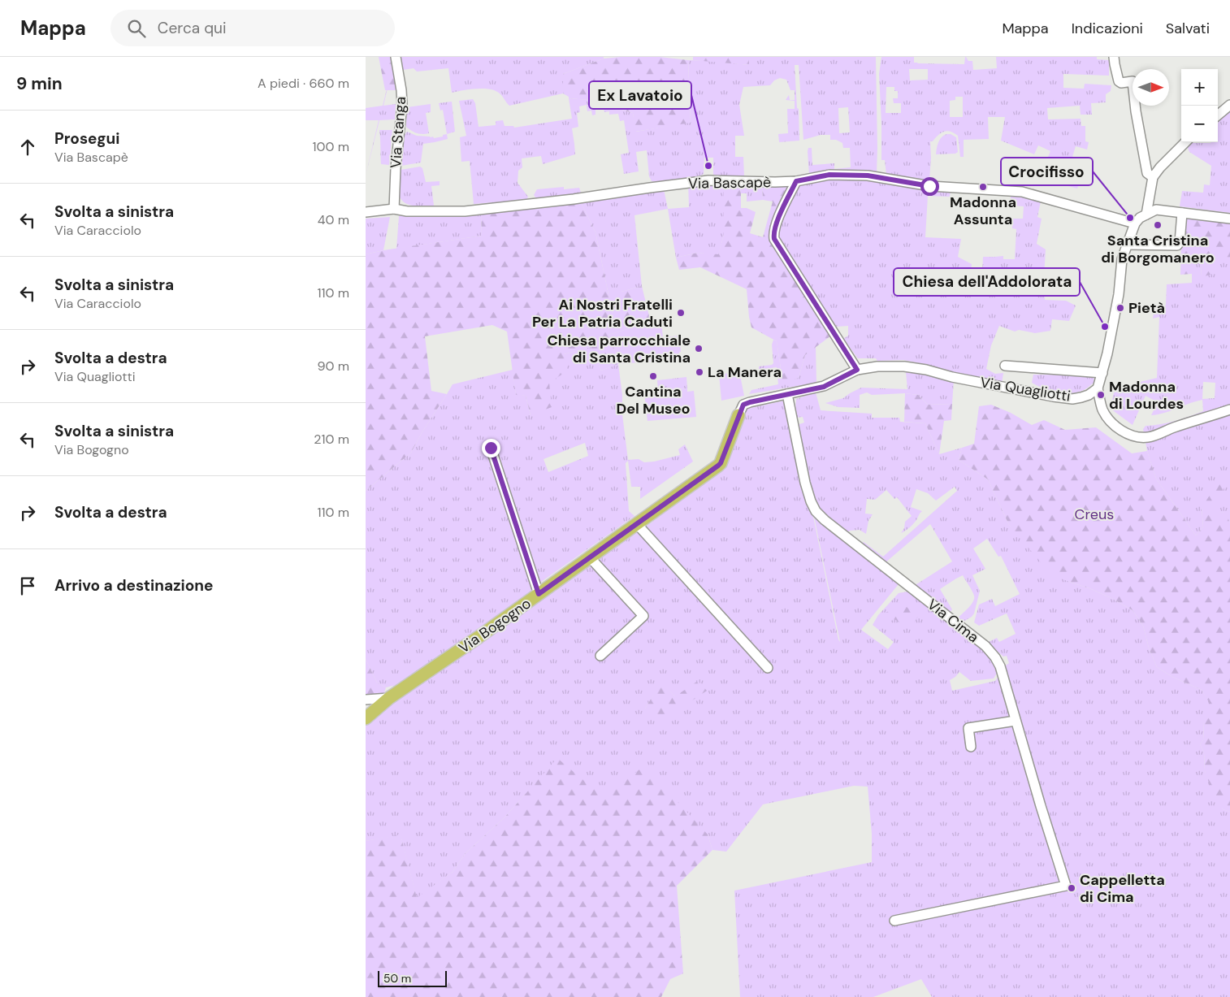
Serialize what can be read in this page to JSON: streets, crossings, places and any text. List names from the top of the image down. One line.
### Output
{"streets":{"main road":["Via Bogogno"],"street":["Via Stanga","Via Bascapè","Via Quagliotti","Via Cima"]},"crossings":[["Via Stanga","Via Bascapè"],["Via Quagliotti","Via Cima"],["Via Quagliotti","Via Bogogno"]],"parks":["Creus"],"places":["Ex Lavatoio","Madonna Assunta","Crocifisso","Santa Cristina di Borgomanero","Pietà","Ai Nostri Fratelli Per La Patria Caduti","Chiesa dell'Addolorata","Chiesa parrocchiale di Santa Cristina","La Manera","Cantina Del Museo","Madonna di Lourdes","Cappelletta di Cima"],"scale_bar":"50 m","north":"right","page":{"header":"Mappa","search":"Cerca qui","nav":["Mappa","Indicazioni","Salvati"],"heading":["9 min","A piedi · 660 m"],"map_buttons":["+","−"],"list":[["Prosegui","Via Bascapè","100 m"],["Svolta a sinistra","Via Caracciolo","40 m"],["Svolta a sinistra","Via Caracciolo","110 m"],["Svolta a destra","Via Quagliotti","90 m"],["Svolta a sinistra","Via Bogogno","210 m"],["Svolta a destra","110 m"],"Arrivo a destinazione"],"scale":"50 m"}}
